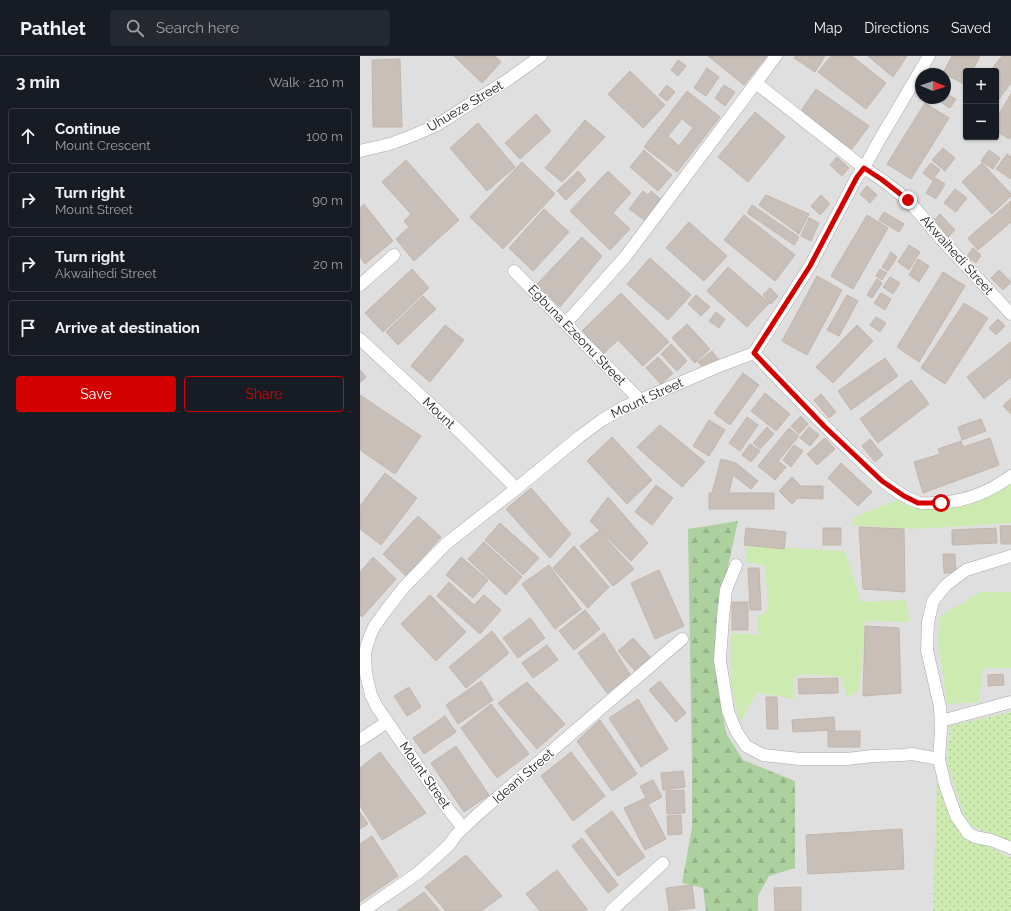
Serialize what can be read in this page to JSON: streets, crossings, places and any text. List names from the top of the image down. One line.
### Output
{"streets":{"street":["Uhueze Street","Akwaihedi Street","Egbuna Ezeonu Street","Mount Street","Mount","Ideani Street"]},"crossings":[["Egbuna Ezeonu Street","Mount Street"],["Mount Street","Mount"],["Mount Street","Ideani Street"]],"north":"right","page":{"header":"Pathlet","search":"Search here","nav":["Map","Directions","Saved"],"heading":["3 min","Walk · 210 m"],"map_buttons":["+","−"],"list":[["Continue","Mount Crescent","100 m"],["Turn right","Mount Street","90 m"],["Turn right","Akwaihedi Street","20 m"],"Arrive at destination"],"buttons":["Save","Share"]}}
